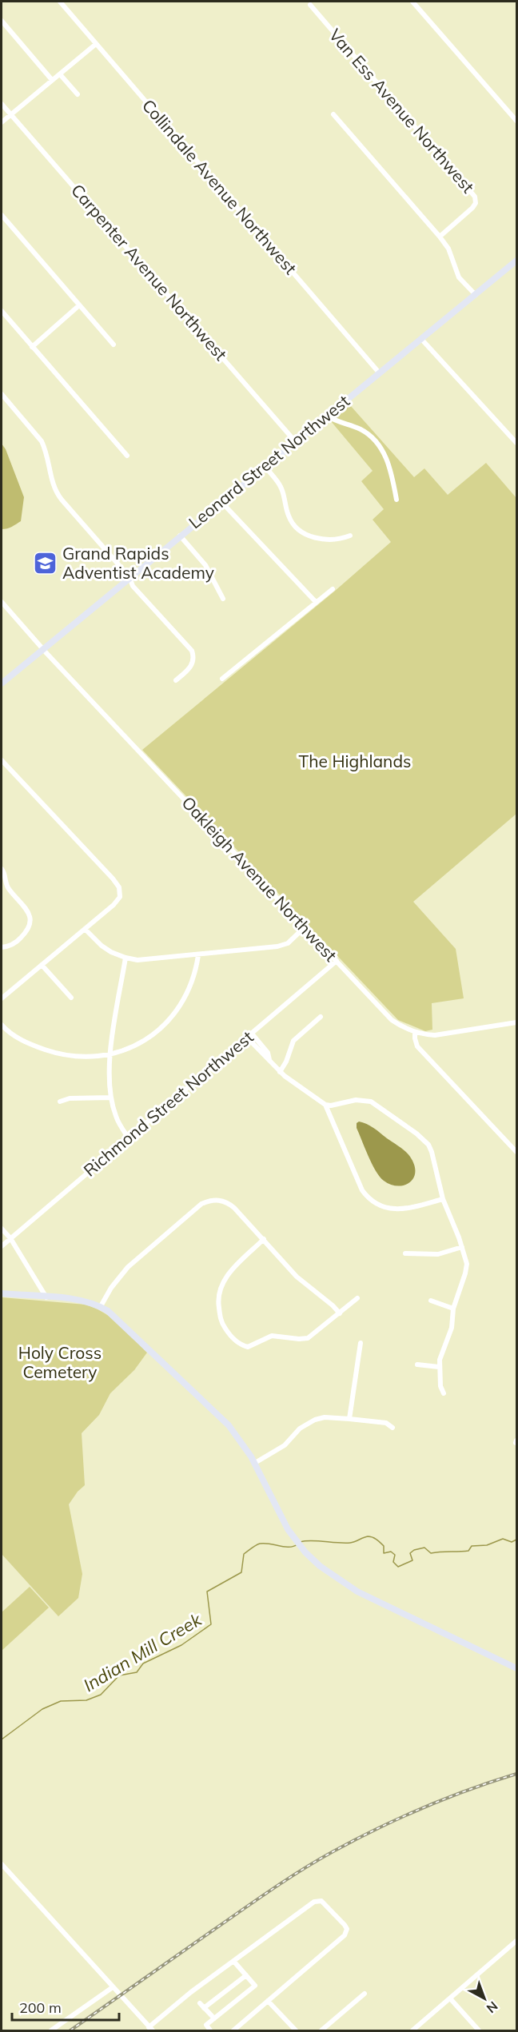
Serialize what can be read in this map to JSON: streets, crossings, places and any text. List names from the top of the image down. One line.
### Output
{"streets":{"main road":["Leonard Street Northwest"],"street":["Van Ess Avenue Northwest","Collindale Avenue Northwest","Carpenter Avenue Northwest","Oakleigh Avenue Northwest","Richmond Street Northwest"]},"crossings":[["Collindale Avenue Northwest","Leonard Street Northwest"],["Carpenter Avenue Northwest","Leonard Street Northwest"],["Leonard Street Northwest","Oakleigh Avenue Northwest"],["Oakleigh Avenue Northwest","Richmond Street Northwest"]],"water":["Indian Mill Creek"],"parks":["The Highlands","Holy Cross Cemetery"],"places":{"school or university":["Grand Rapids Adventist Academy"]},"scale_bar":"200 m","north":"bottom right"}
